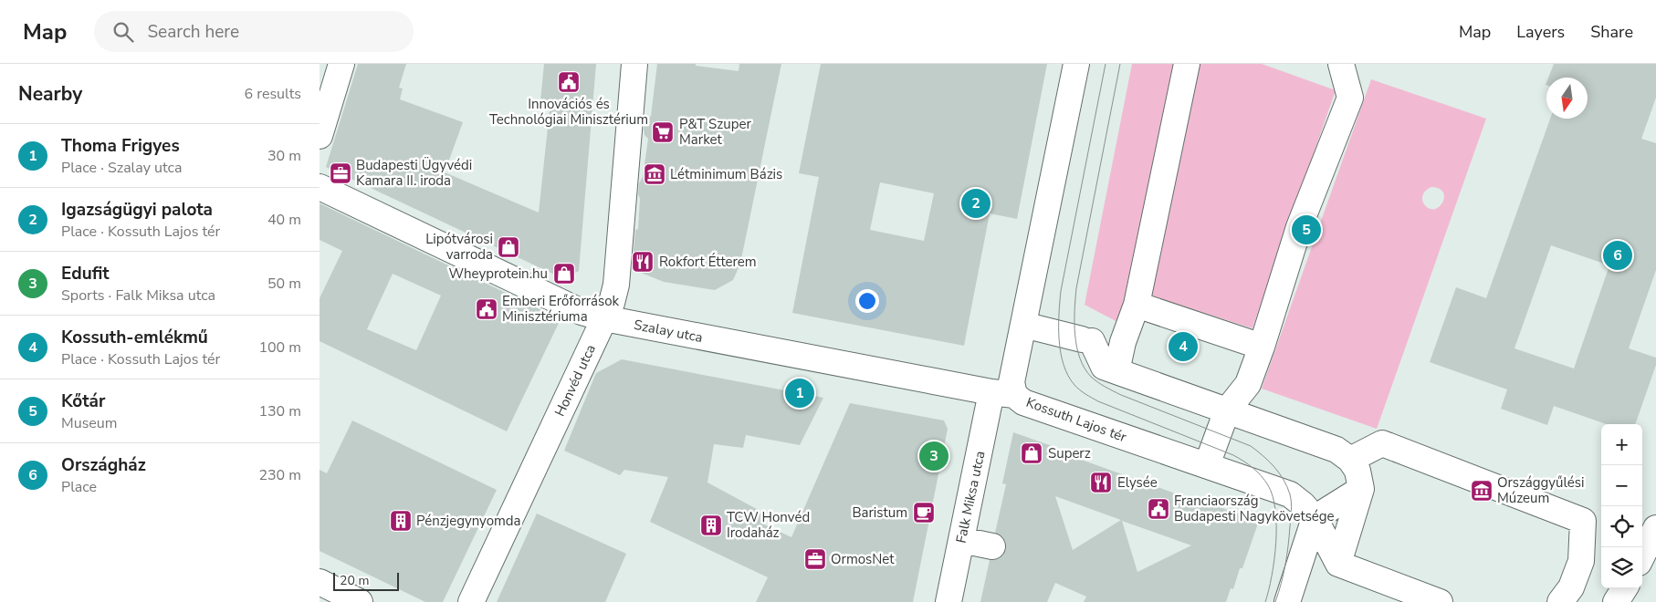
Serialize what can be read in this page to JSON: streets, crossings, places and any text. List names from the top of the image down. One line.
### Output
{"streets":{"street":["Szalay utca","Honvéd utca","Kossuth Lajos tér","Falk Miksa utca"]},"crossings":[["Szalay utca","Honvéd utca"],["Szalay utca","Kossuth Lajos tér"],["Szalay utca","Falk Miksa utca"],["Kossuth Lajos tér","Falk Miksa utca"]],"places":{"public building":["Innovációs és Technológiai Minisztérium","Emberi Erőforrások Minisztériuma","Franciaország Budapesti Nagykövetsége"],"supermarket":["P&T Szuper Market"],"office":["Budapesti Ügyvédi Kamara II. iroda","OrmosNet"],"museum":["Létminimum Bázis","Országgyűlési Múzeum"],"shop":["Lipótvárosi varroda","Wheyprotein.hu","Superz"],"restaurant":["Rokfort Étterem","Elysée"],"cafe":["Baristum"],"building":["Pénzjegynyomda","TCW Honvéd Irodaház"]},"scale_bar":"20 m","north":"bottom","page":{"header":"Map","search":"Search here","nav":["Map","Layers","Share"],"heading":["Nearby","6 results"],"list":[{"mark":"1","name":"Thoma Frigyes","note":"Place · Szalay utca","value":"30 m"},{"mark":"2","name":"Igazságügyi palota","note":"Place · Kossuth Lajos tér","value":"40 m"},{"mark":"3","name":"Edufit","note":"Sports · Falk Miksa utca","value":"50 m"},{"mark":"4","name":"Kossuth-emlékmű","note":"Place · Kossuth Lajos tér","value":"100 m"},{"mark":"5","name":"Kőtár","note":"Museum","value":"130 m"},{"mark":"6","name":"Országház","note":"Place","value":"230 m"}],"pins":["2","5","6","4","1","3"],"map_buttons":["+","−"],"scale":"20 m"}}
